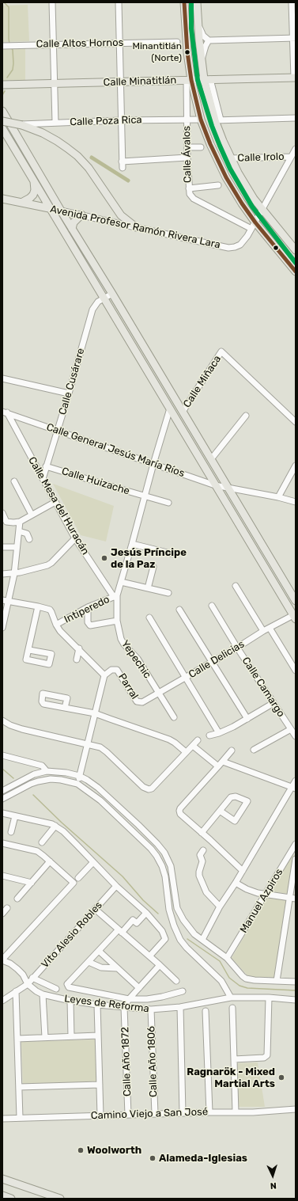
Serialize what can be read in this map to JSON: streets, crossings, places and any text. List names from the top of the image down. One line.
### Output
{"streets":{"main road":["Calle Minatitlán","Avenida Profesor Ramón Rivera Lara"],"street":["Calle Altos Hornos","Calle Poza Rica","Calle Ávalos","Calle Irolo","Calle Cusárare","Calle Miñaca","Calle General Jesús María Ríos","Calle Huizache","Calle Mesa del Huracán","Intiperedo","Yepechic","Calle Delicias","Parral","Calle Camargo","Manuel Azpiros","Vito Alesio Robles","Leyes de Reforma","Calle Año 1872","Calle Año 1806","Camino Viejo a San José"]},"crossings":[["Calle Minatitlán","Calle Ávalos"],["Calle Poza Rica","Calle Ávalos"],["Calle Ávalos","Avenida Profesor Ramón Rivera Lara"],["Calle Cusárare","Calle General Jesús María Ríos"],["Calle Cusárare","Calle Huizache"],["Calle Cusárare","Calle Mesa del Huracán"],["Calle General Jesús María Ríos","Calle Mesa del Huracán"],["Calle General Jesús María Ríos","Yepechic"],["Calle Huizache","Yepechic"],["Calle Mesa del Huracán","Intiperedo"],["Calle Mesa del Huracán","Yepechic"],["Intiperedo","Yepechic"],["Yepechic","Calle Delicias"],["Calle Delicias","Parral"],["Calle Delicias","Calle Camargo"],["Vito Alesio Robles","Leyes de Reforma"],["Leyes de Reforma","Calle Año 1872"],["Leyes de Reforma","Calle Año 1806"],["Calle Año 1872","Camino Viejo a San José"],["Calle Año 1806","Camino Viejo a San José"]],"places":["Minantitlán (Norte)","Jesús Príncipe de la Paz","Ragnarök - Mixed Martial Arts","Woolworth","Alameda-Iglesias"],"north":"bottom"}
